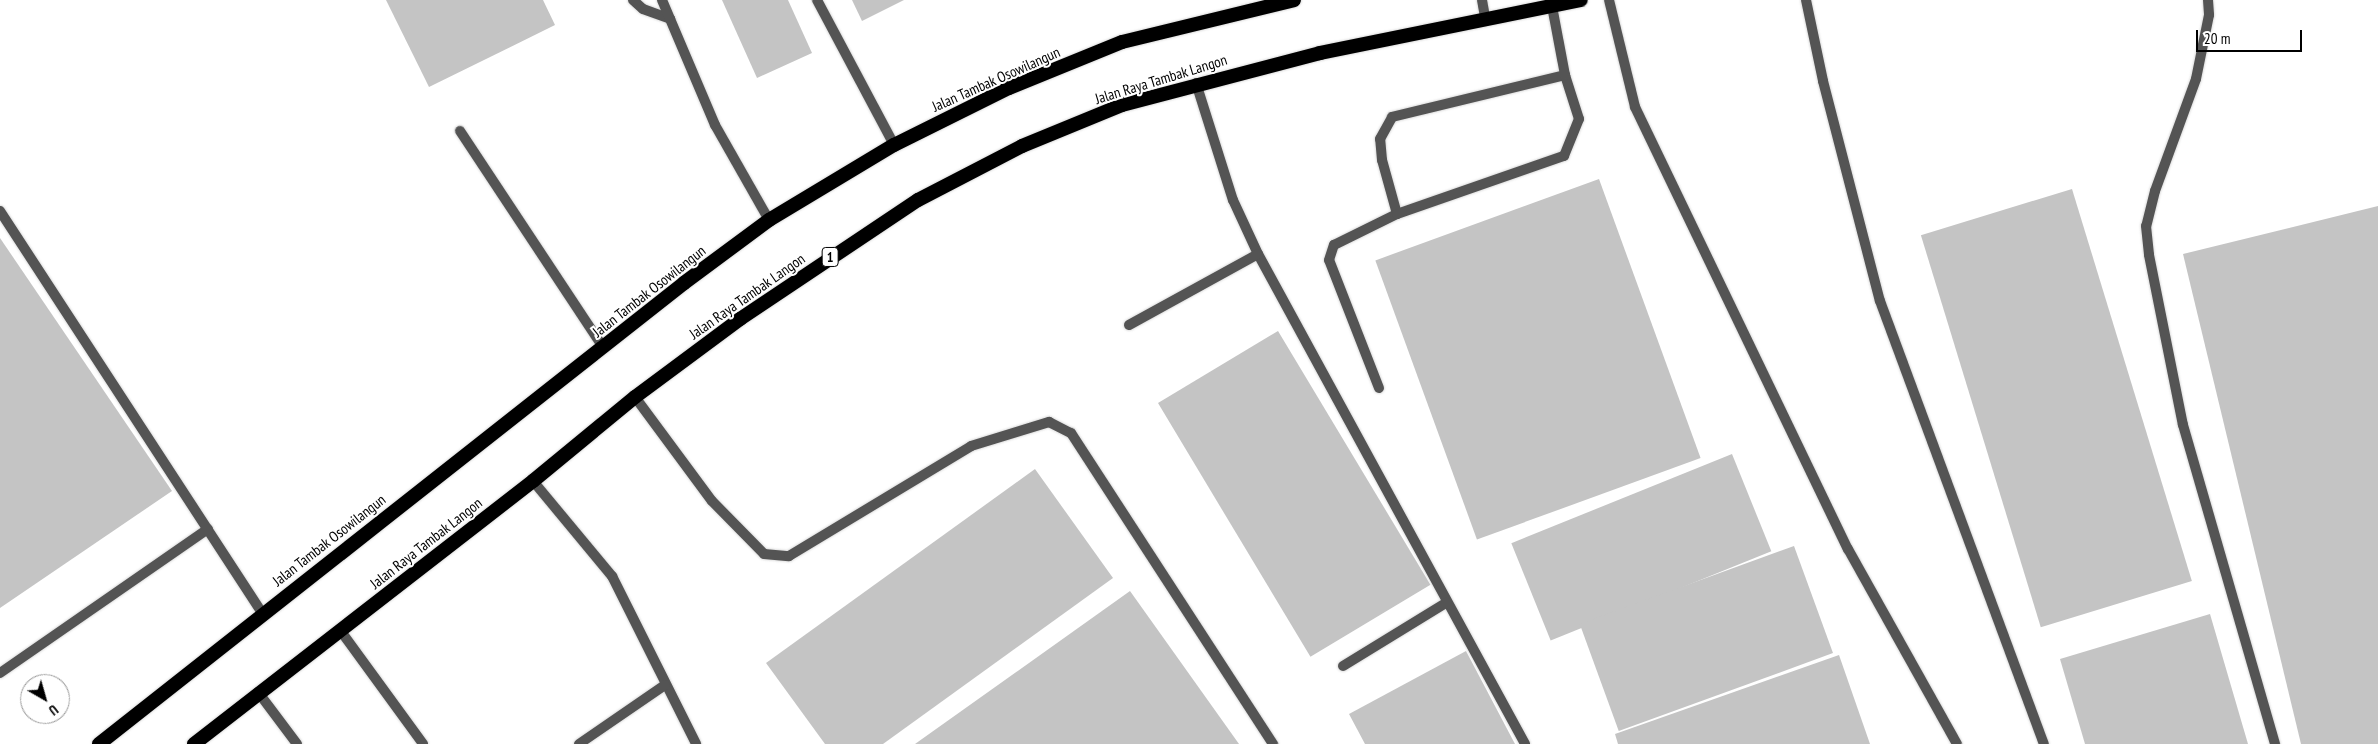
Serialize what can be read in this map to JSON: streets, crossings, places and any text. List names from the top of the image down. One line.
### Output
{"streets":{"highway":["Jalan Tambak Osowilangun","Jalan Raya Tambak Langon","1"]},"scale_bar":"20 m","north":"bottom right"}
